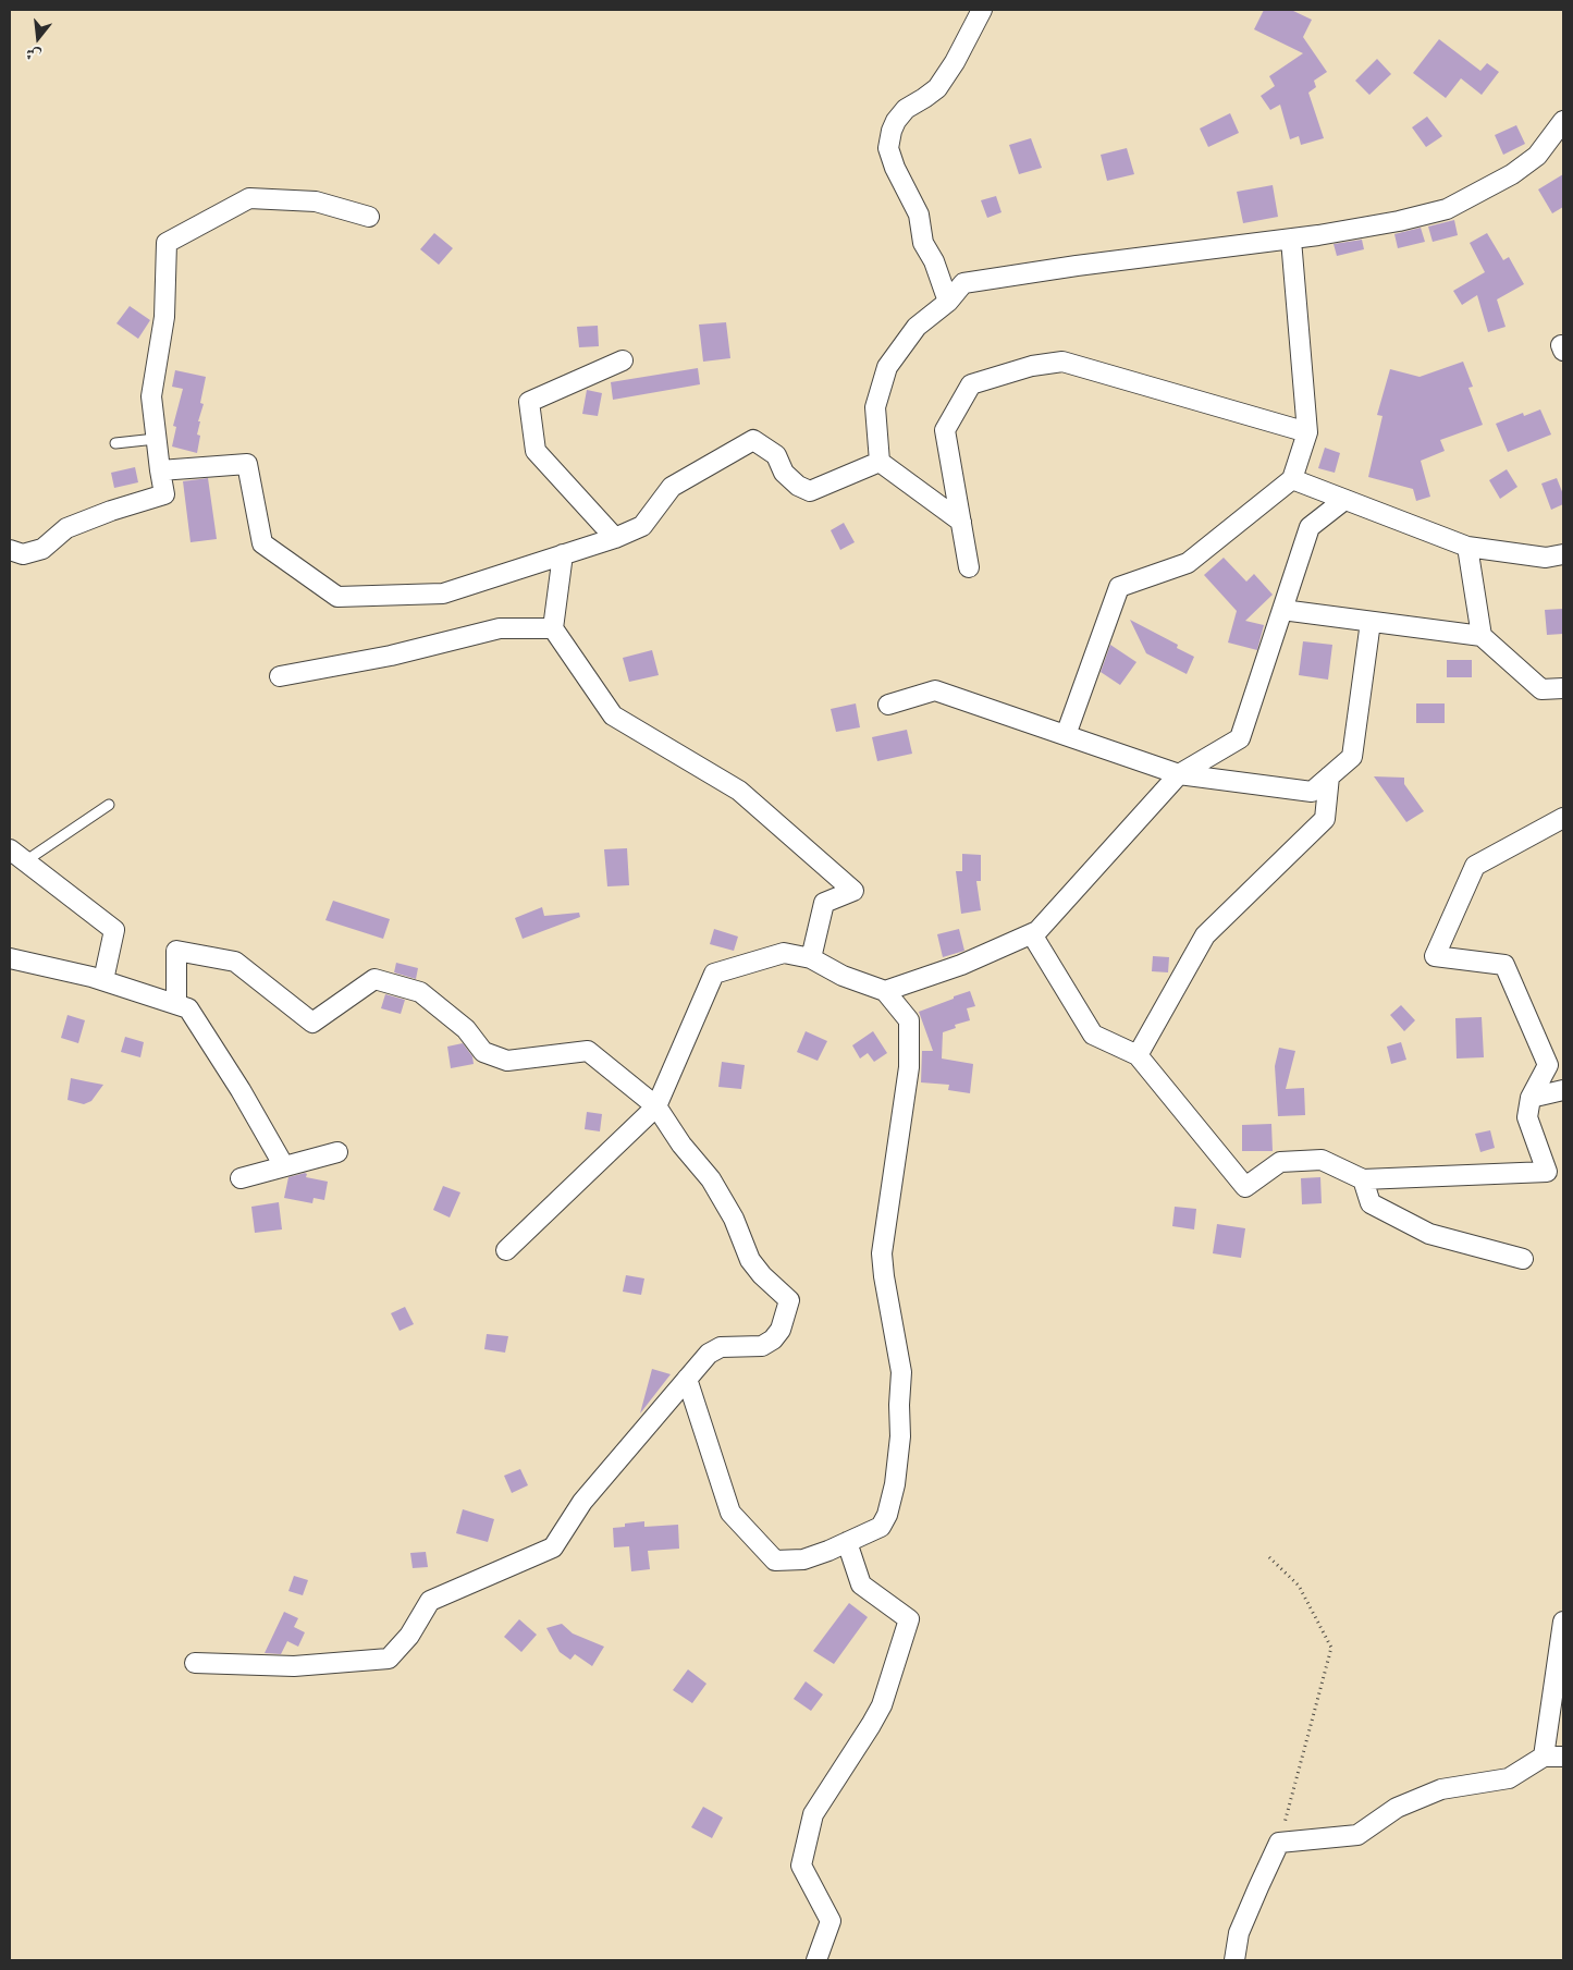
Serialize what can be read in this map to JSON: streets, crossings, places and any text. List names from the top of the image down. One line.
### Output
{"north":"bottom"}
